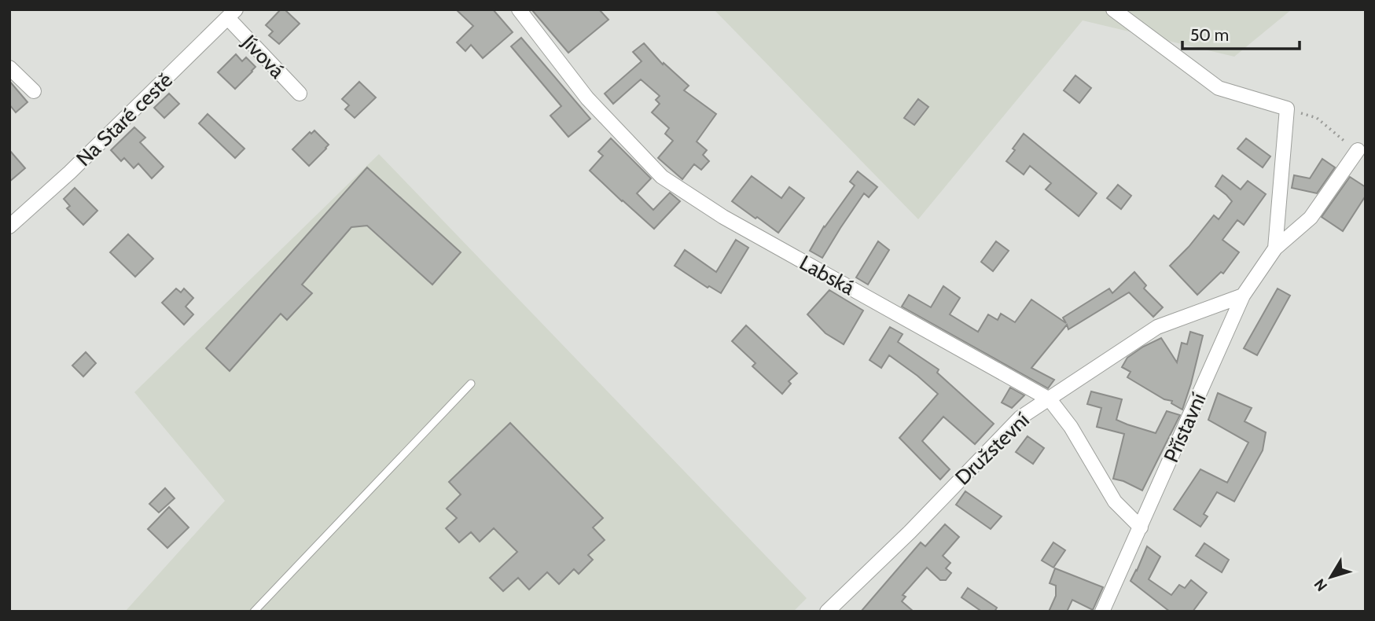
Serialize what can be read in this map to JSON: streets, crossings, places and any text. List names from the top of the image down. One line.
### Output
{"streets":{"street":["Jívová","Na Staré cestě","Labská","Přístavní","Družstevní"]},"crossings":[["Jívová","Na Staré cestě"],["Labská","Přístavní"],["Labská","Družstevní"],["Přístavní","Družstevní"]],"scale_bar":"50 m","north":"bottom left"}
